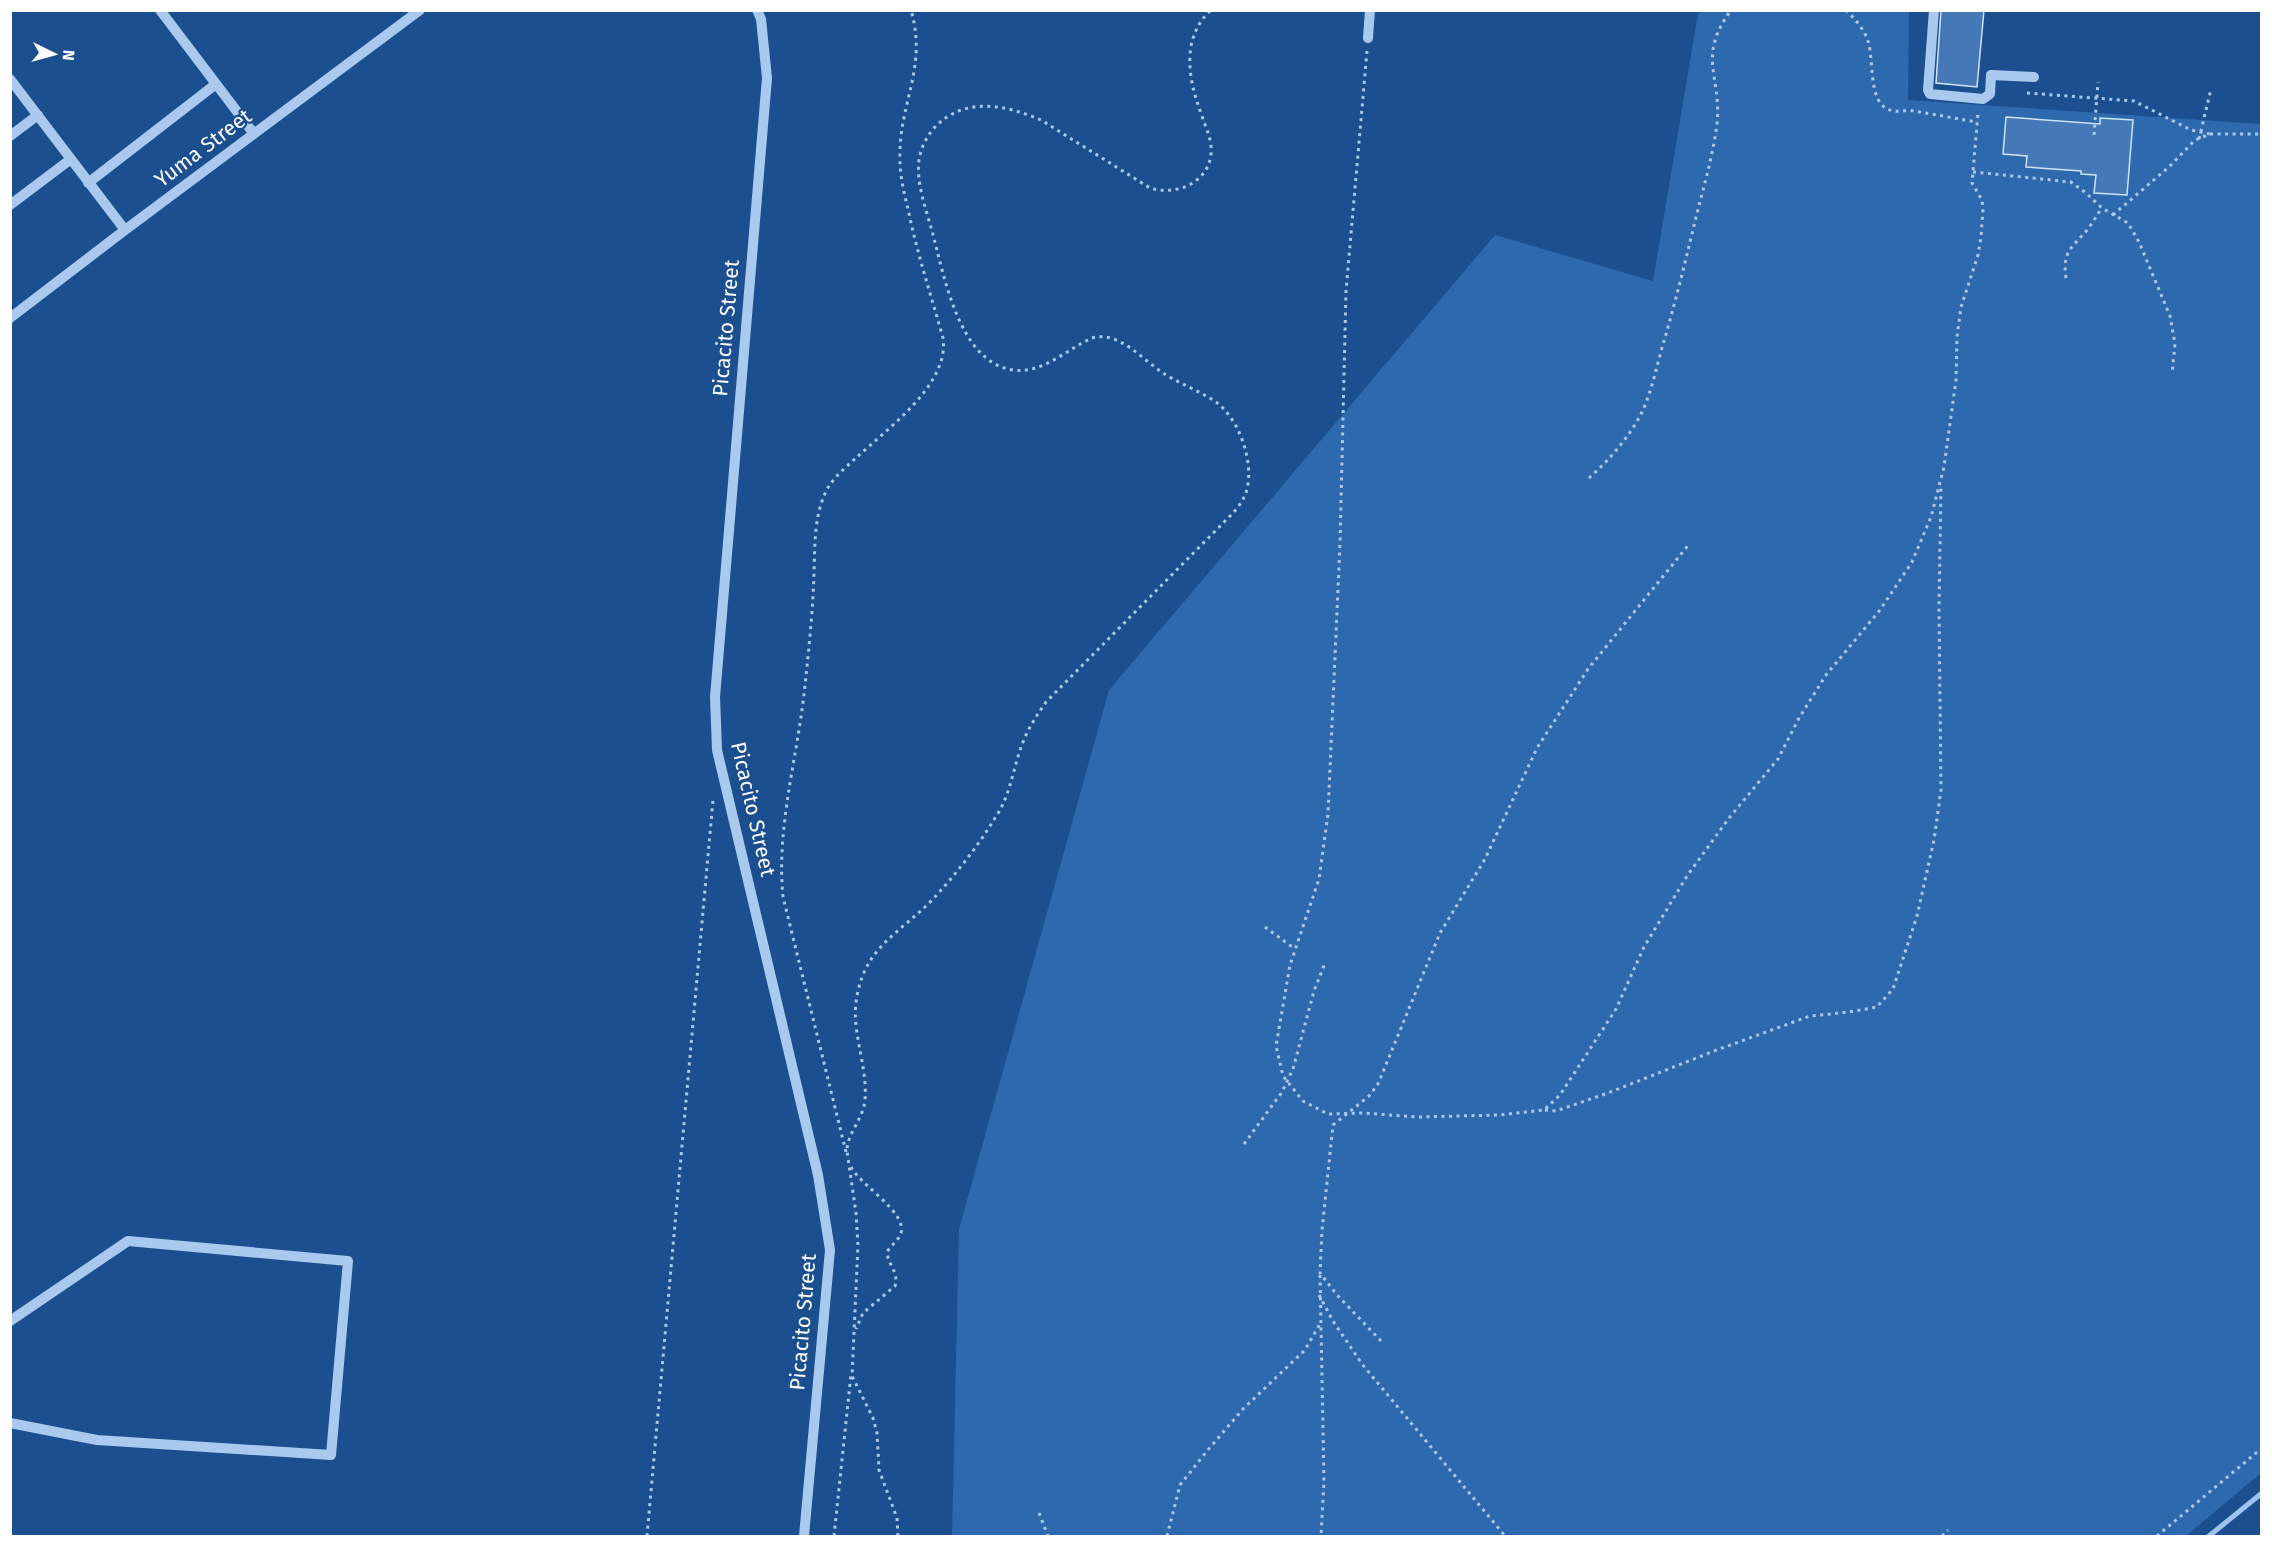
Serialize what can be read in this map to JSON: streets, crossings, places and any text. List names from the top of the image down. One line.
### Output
{"streets":{"street":["Yuma Street","Picacito Street"]},"north":"right"}
